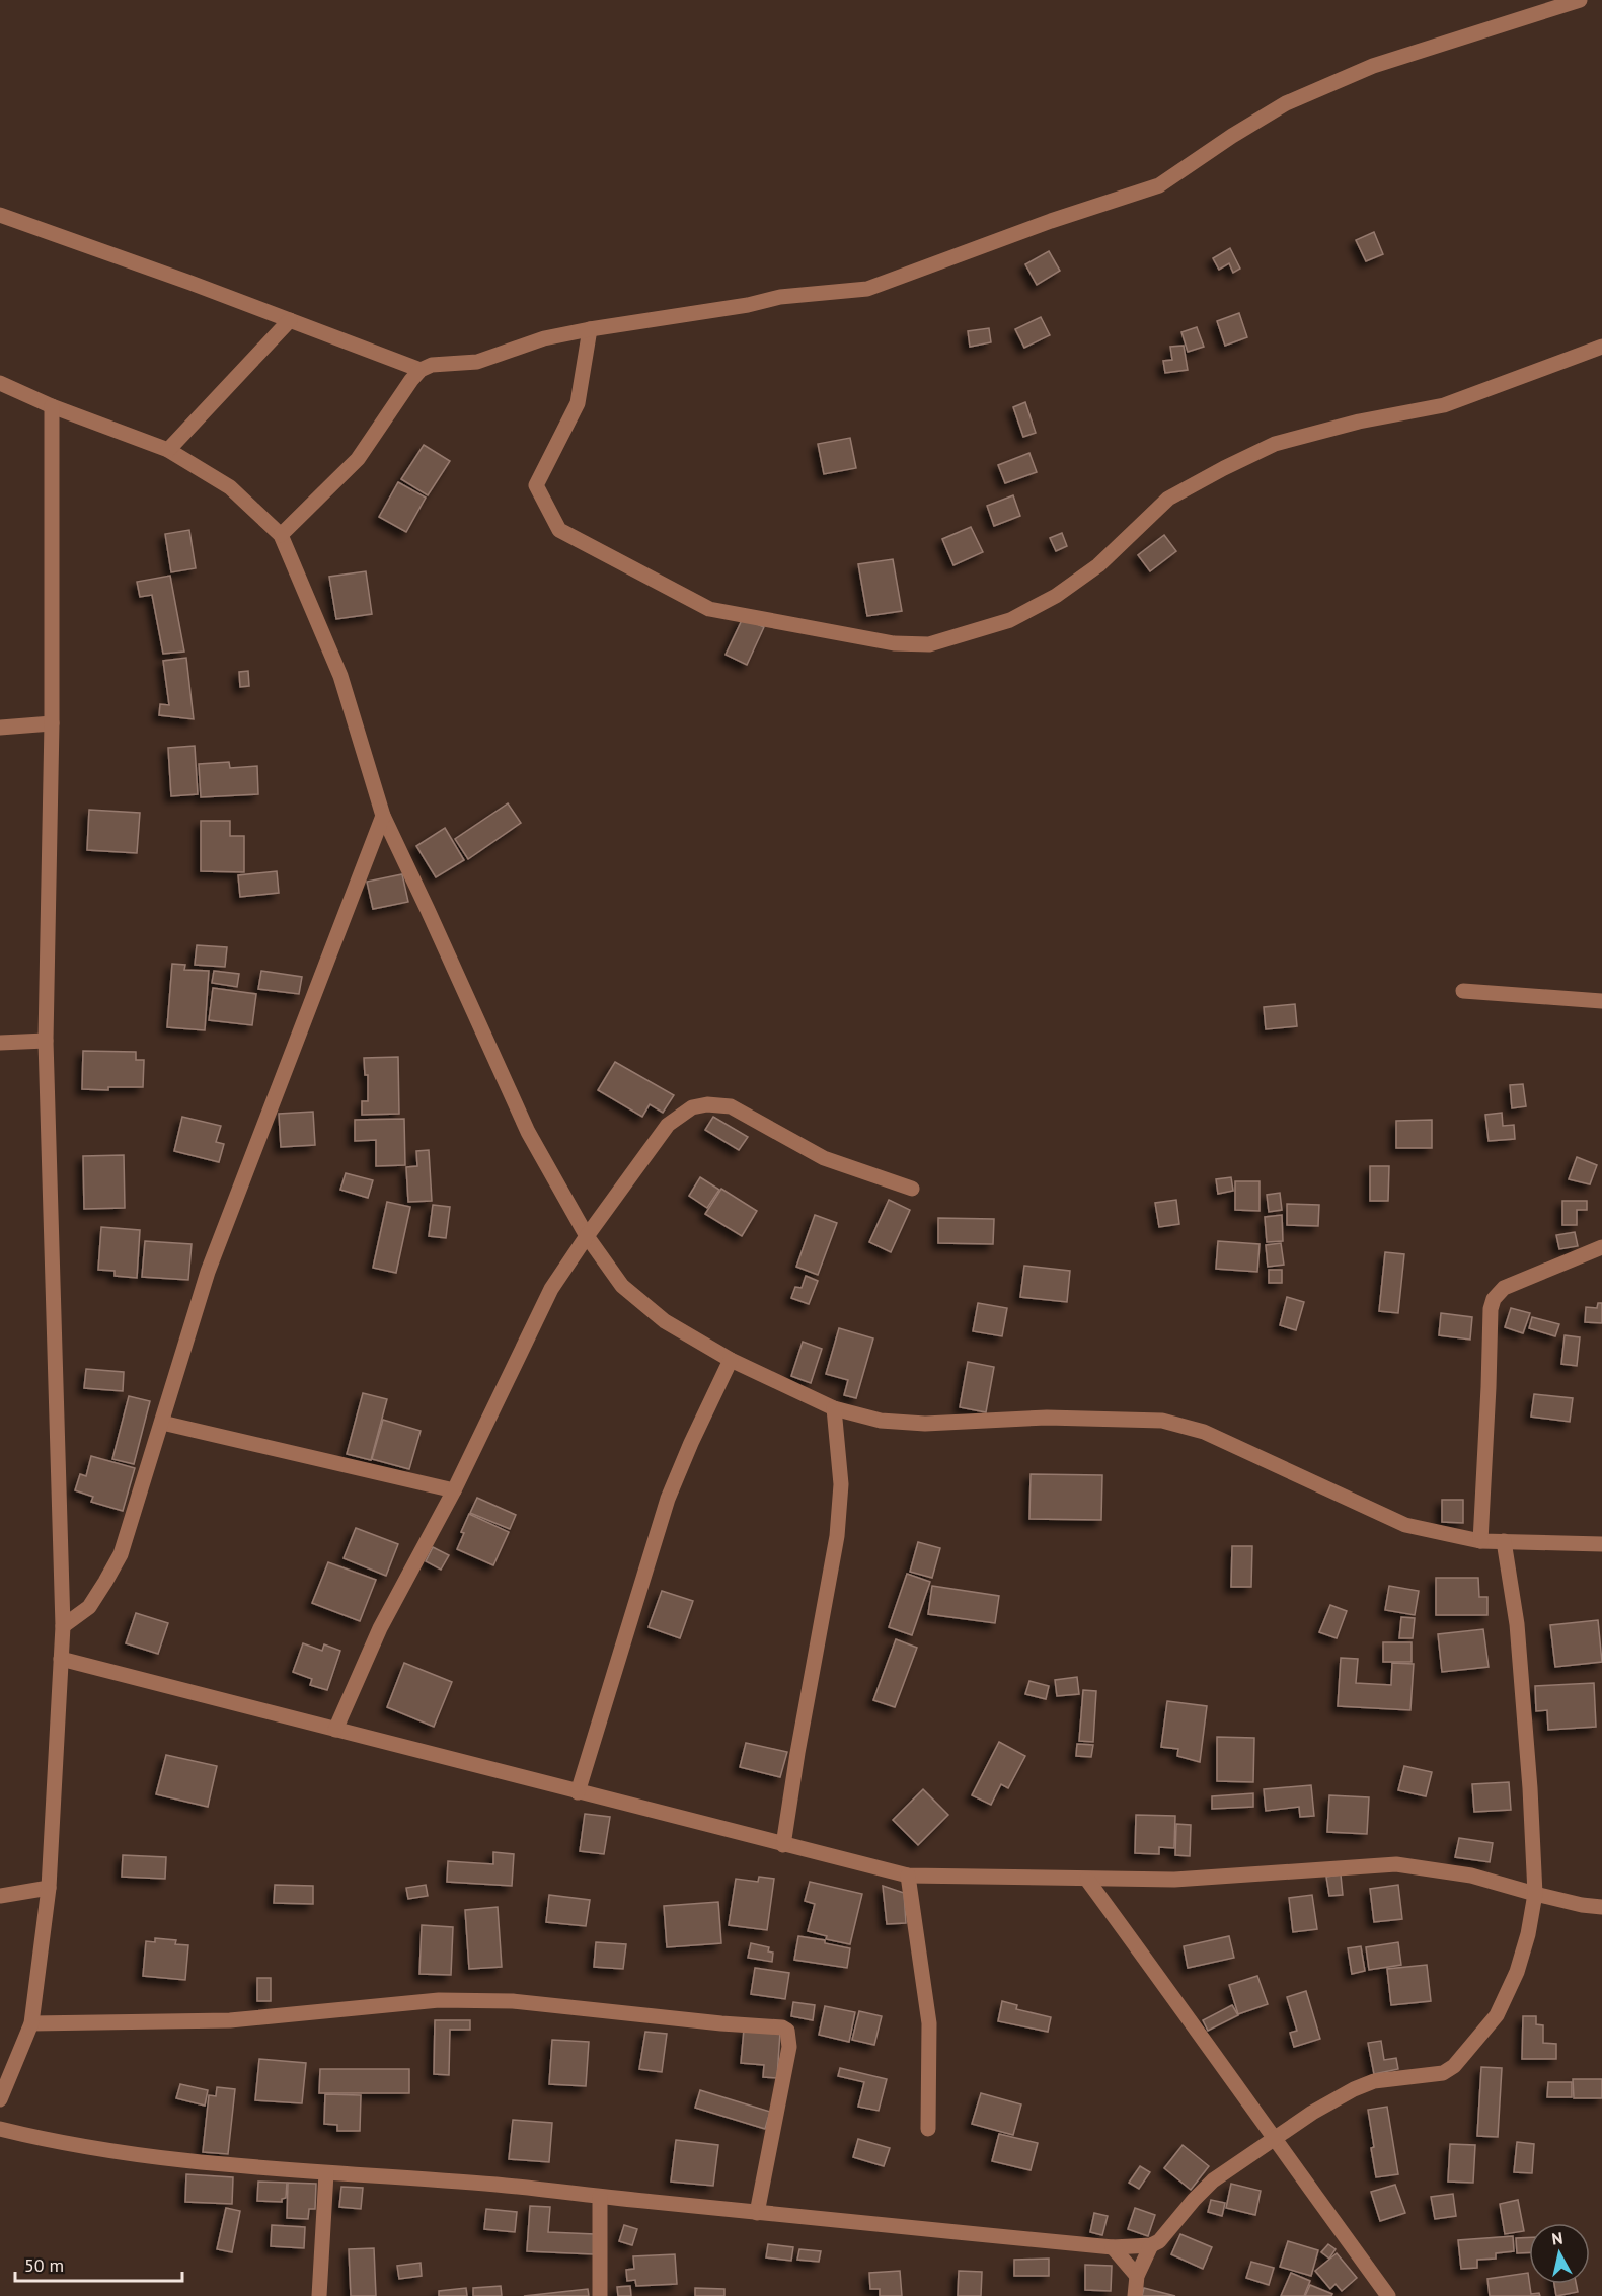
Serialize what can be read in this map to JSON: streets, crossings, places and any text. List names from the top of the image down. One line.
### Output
{"scale_bar":"50 m","north":"top"}
